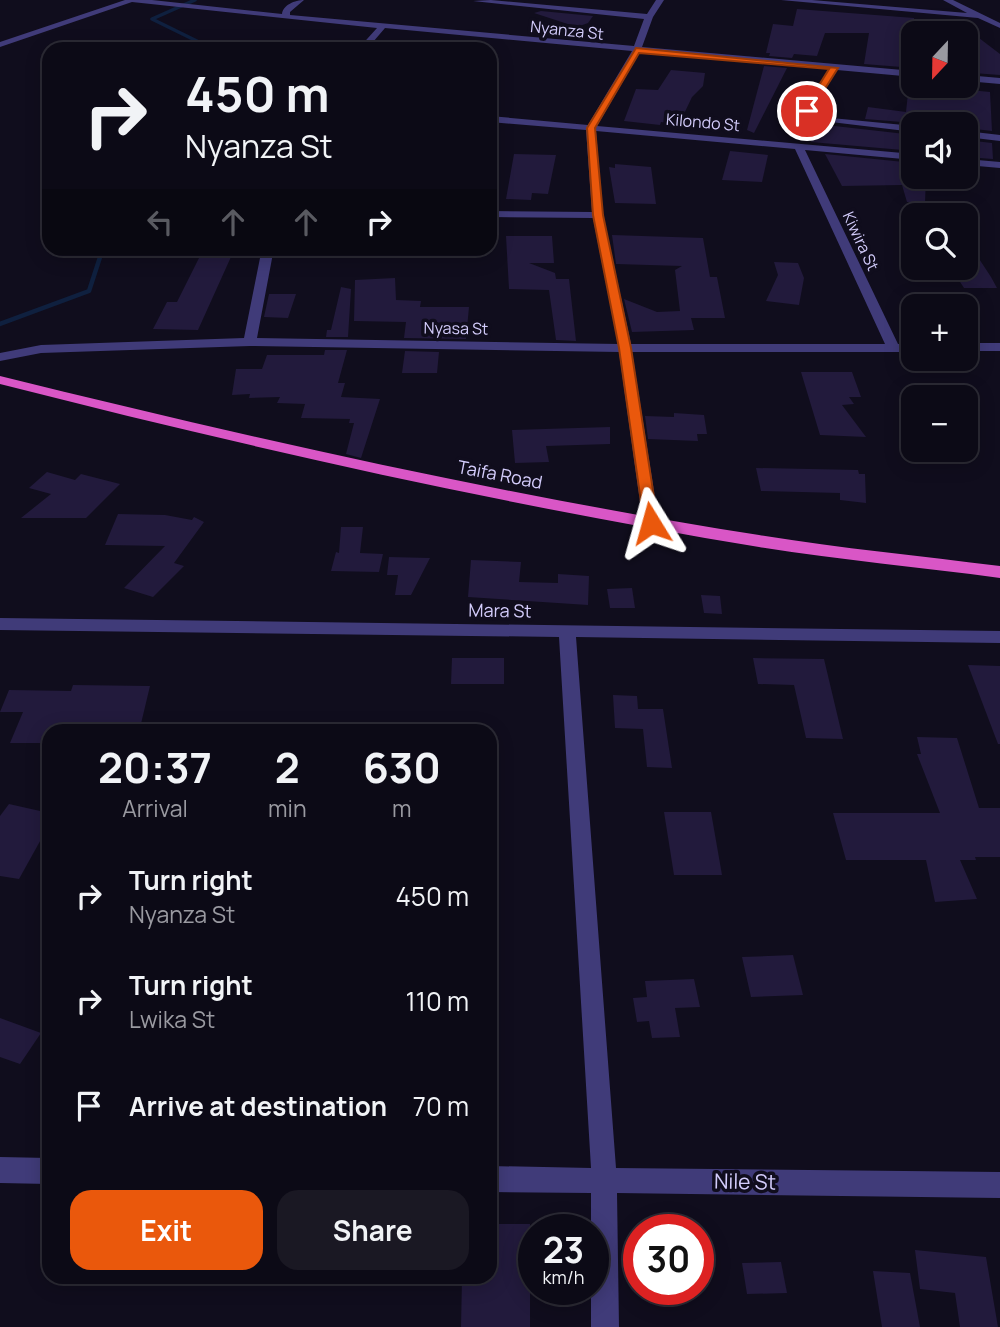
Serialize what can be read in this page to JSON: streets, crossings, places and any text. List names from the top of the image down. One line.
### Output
{"streets":{"highway":["Taifa Road"],"street":["Nyanza St","Kilondo St","Kiwira St","Nyasa St","Mara St","Nile St"]},"crossings":[["Kilondo St","Kiwira St"],["Kiwira St","Nyasa St"]],"north":"bottom","page":{"map_buttons":["+","−"],"turn":["450 m","Nyanza St"],"eta":["20:37","Arrival","2","min","630","m"],"list":[{"name":"Turn right","note":"Nyanza St","value":"450 m"},{"name":"Turn right","note":"Lwika St","value":"110 m"},{"name":"Arrive at destination","value":"70 m"}],"buttons":["Exit","Share"],"speed":"23 km/h","limit":"30"}}
